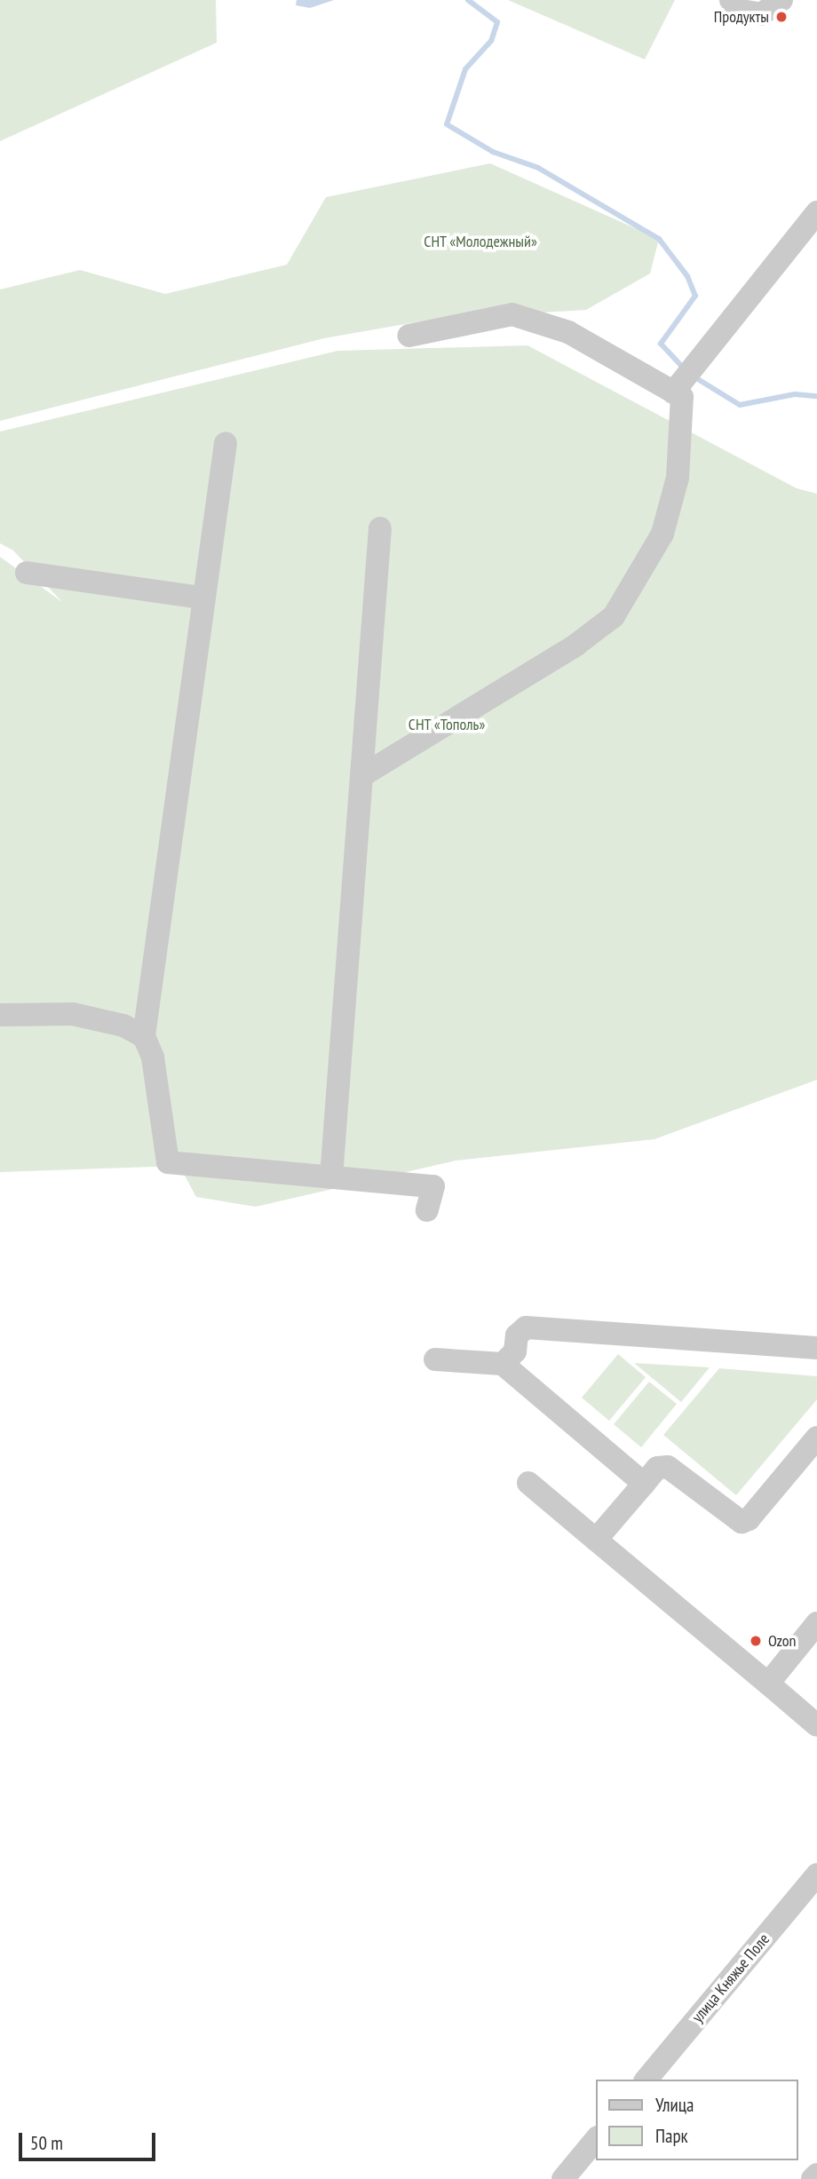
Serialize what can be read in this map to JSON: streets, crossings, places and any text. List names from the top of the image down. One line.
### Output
{"streets":{"street":["улица Княжье Поле"]},"parks":["СНТ «Молодежный»","СНТ «Тополь»"],"places":["Продукты","Ozon"],"legend":["Улица","Парк"],"scale_bar":"50 m"}
